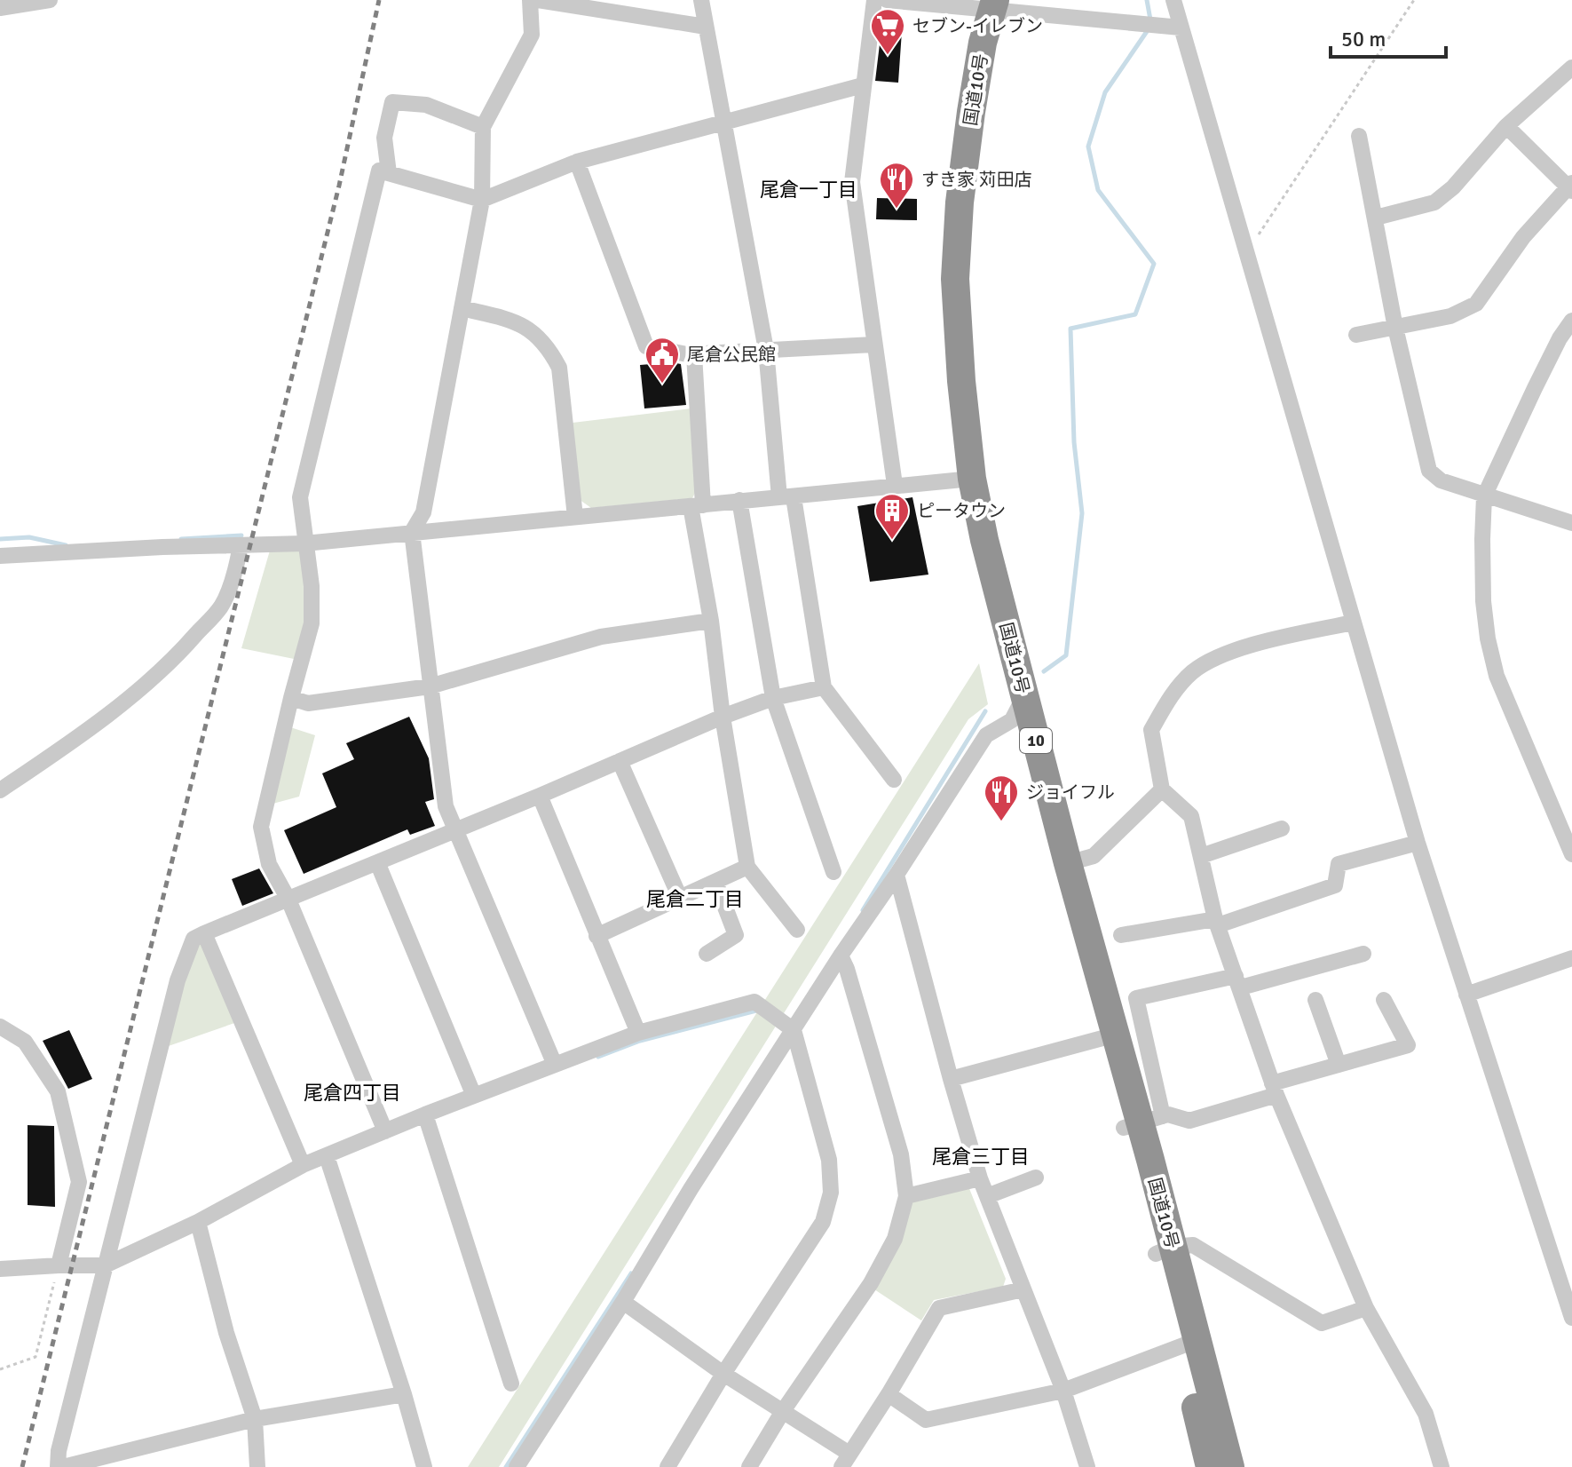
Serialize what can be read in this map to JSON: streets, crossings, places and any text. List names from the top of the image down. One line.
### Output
{"streets":{"highway":["国道10号","10"]},"districts":["尾倉一丁目","尾倉二丁目","尾倉四丁目","尾倉三丁目"],"places":{"supermarket":["セブン-イレブン"],"restaurant":["すき家 苅田店","ジョイフル"],"public building":["尾倉公民館"],"building":["ピータウン"]},"scale_bar":"50 m"}
